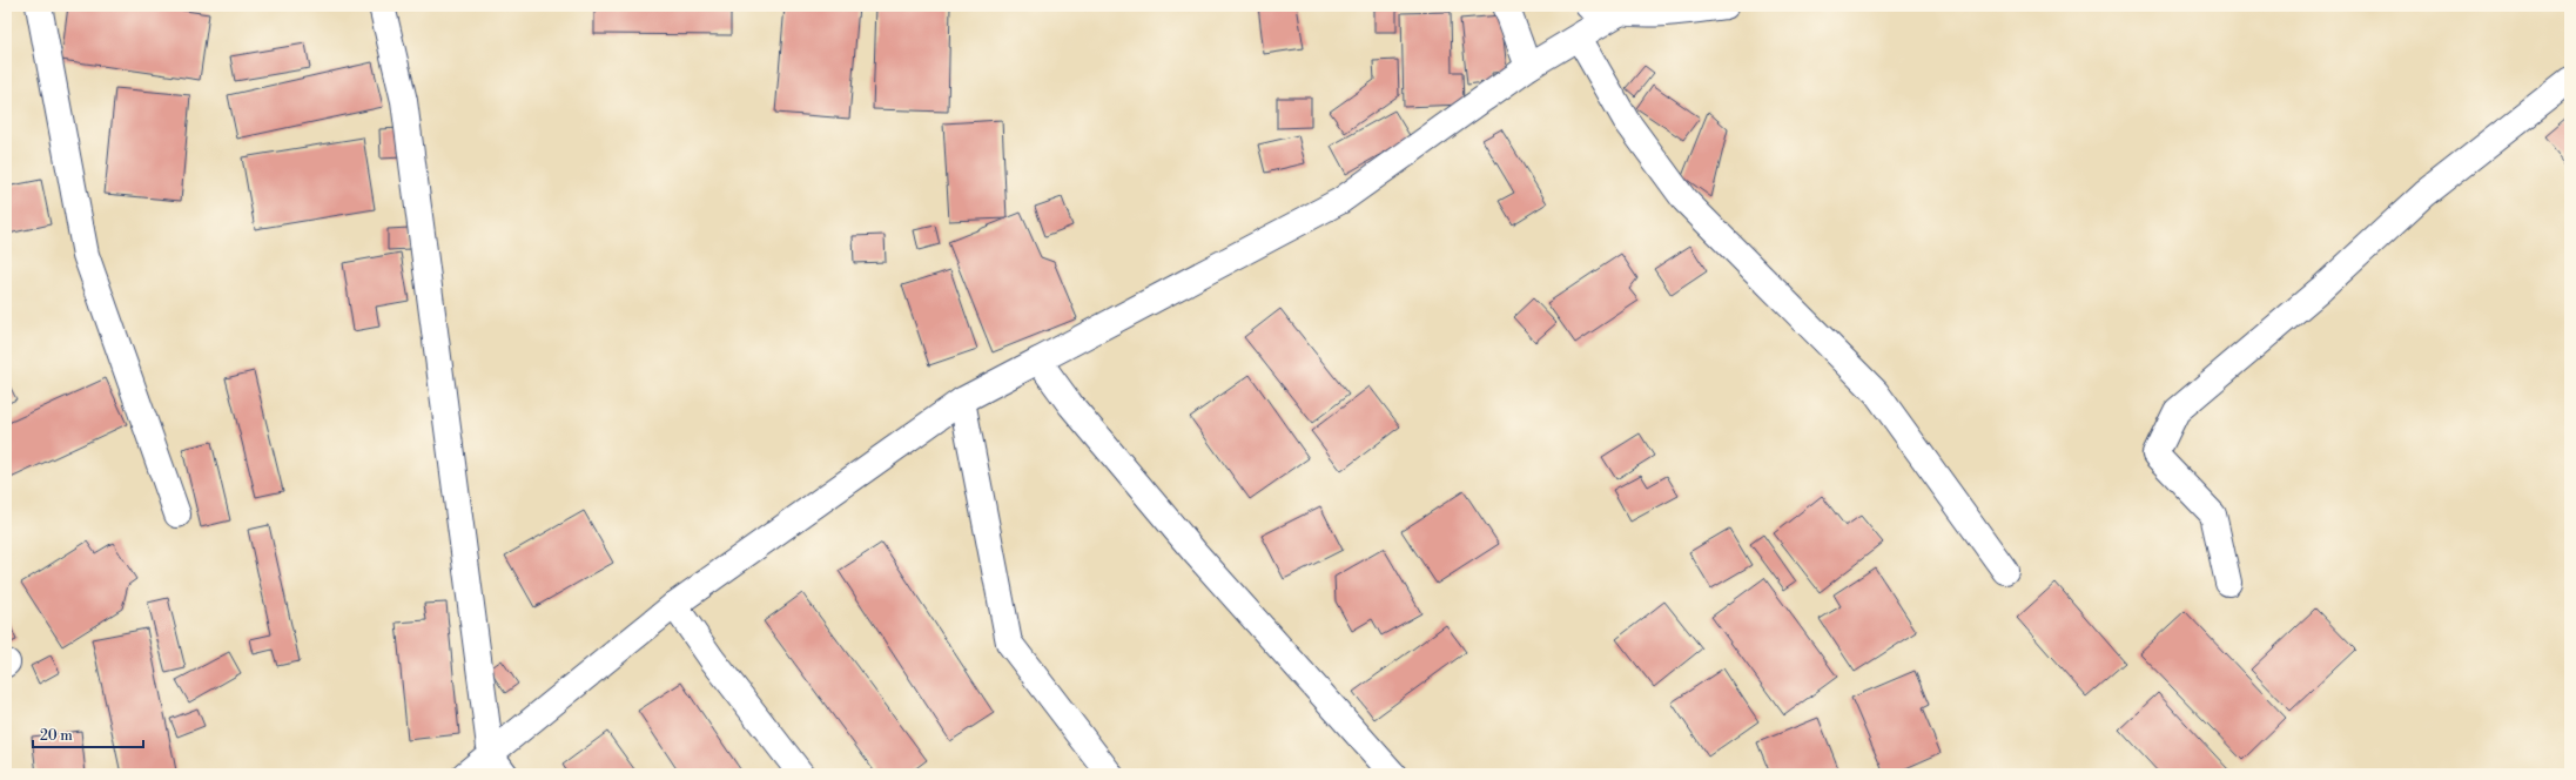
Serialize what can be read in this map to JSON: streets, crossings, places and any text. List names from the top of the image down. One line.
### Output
{"scale_bar":"20 m"}
